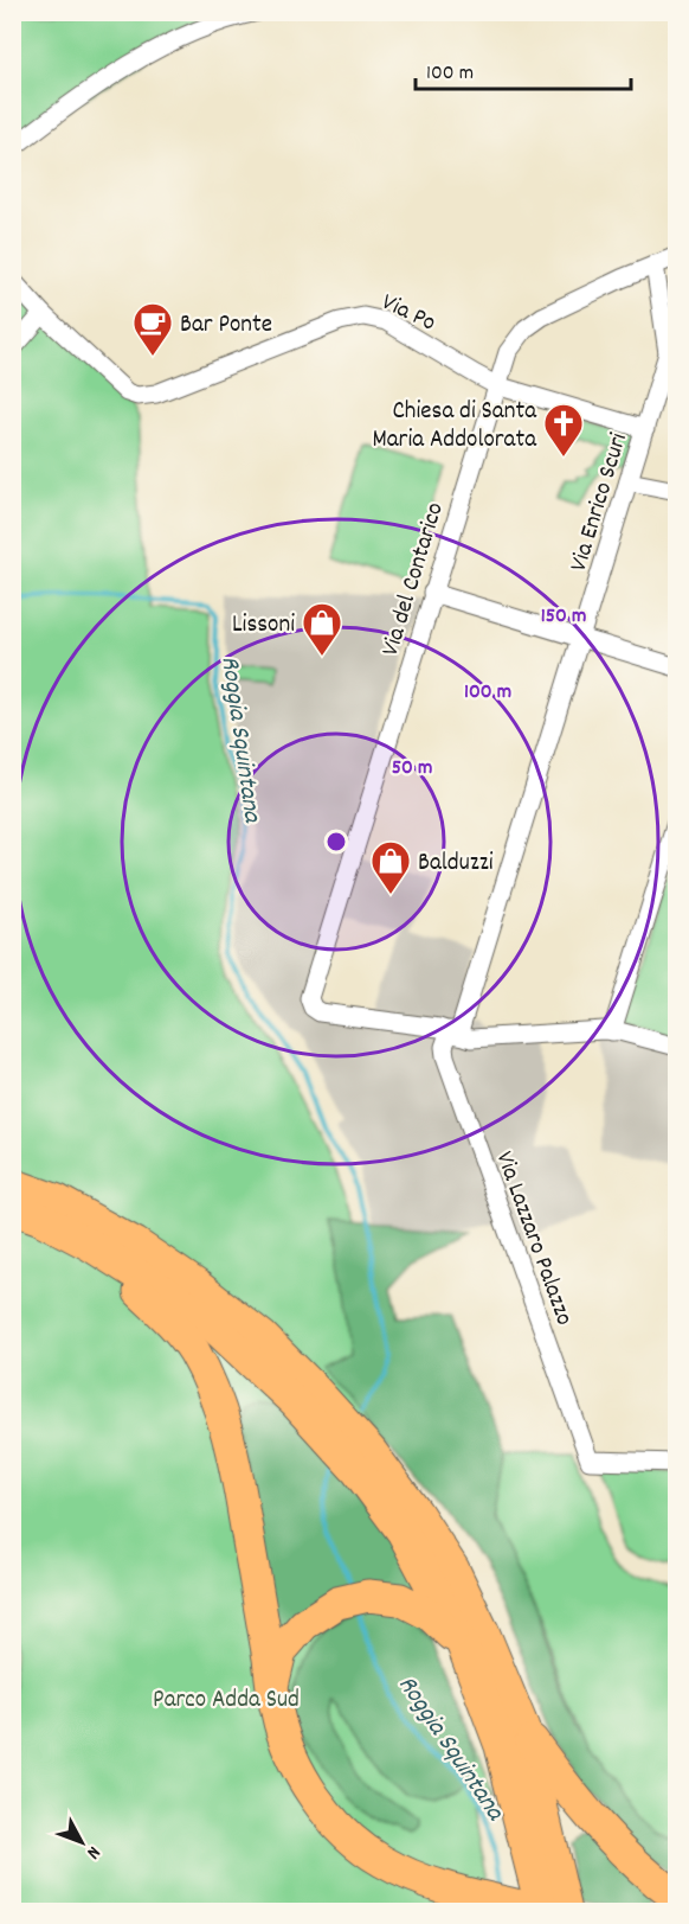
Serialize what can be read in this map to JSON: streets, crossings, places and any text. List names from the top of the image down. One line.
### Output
{"streets":{"street":["Via Po","Via Enrico Scuri","Via del Contarico","Via Lazzaro Palazzo"]},"crossings":[["Via Po","Via del Contarico"],["Via Enrico Scuri","Via del Contarico"],["Via Enrico Scuri","Via Lazzaro Palazzo"],["Via del Contarico","Via Lazzaro Palazzo"]],"water":["Roggia Squintana"],"parks":["Parco Adda Sud"],"places":{"cafe":["Bar Ponte"],"church":["Chiesa di Santa Maria Addolorata"],"shop":["Lissoni","Balduzzi"]},"scale_bar":"100 m","north":"bottom right","rings":["150 m","100 m","50 m"]}
